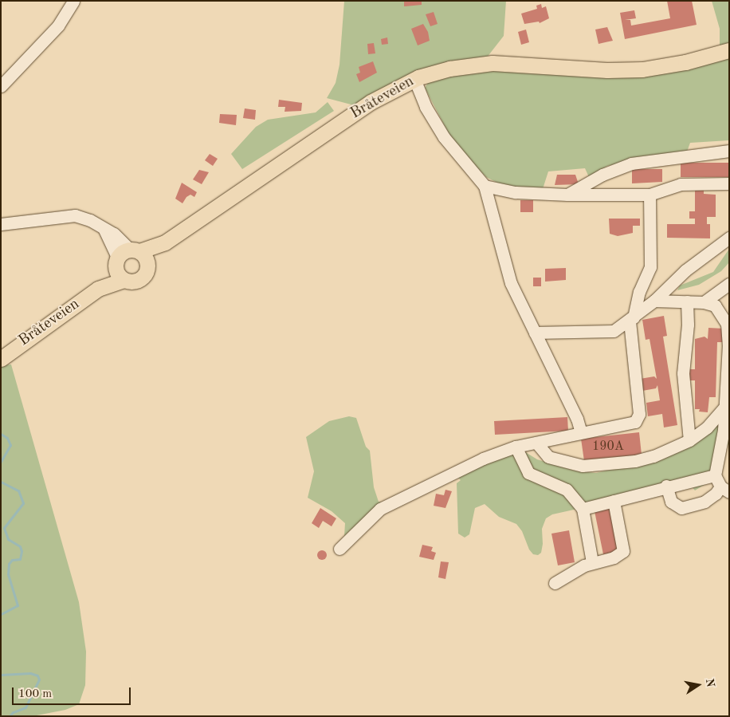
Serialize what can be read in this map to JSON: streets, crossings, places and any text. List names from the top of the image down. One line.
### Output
{"streets":{"main road":["Bråteveien"]},"house_numbers":["190A"],"scale_bar":"100 m","north":"right"}
